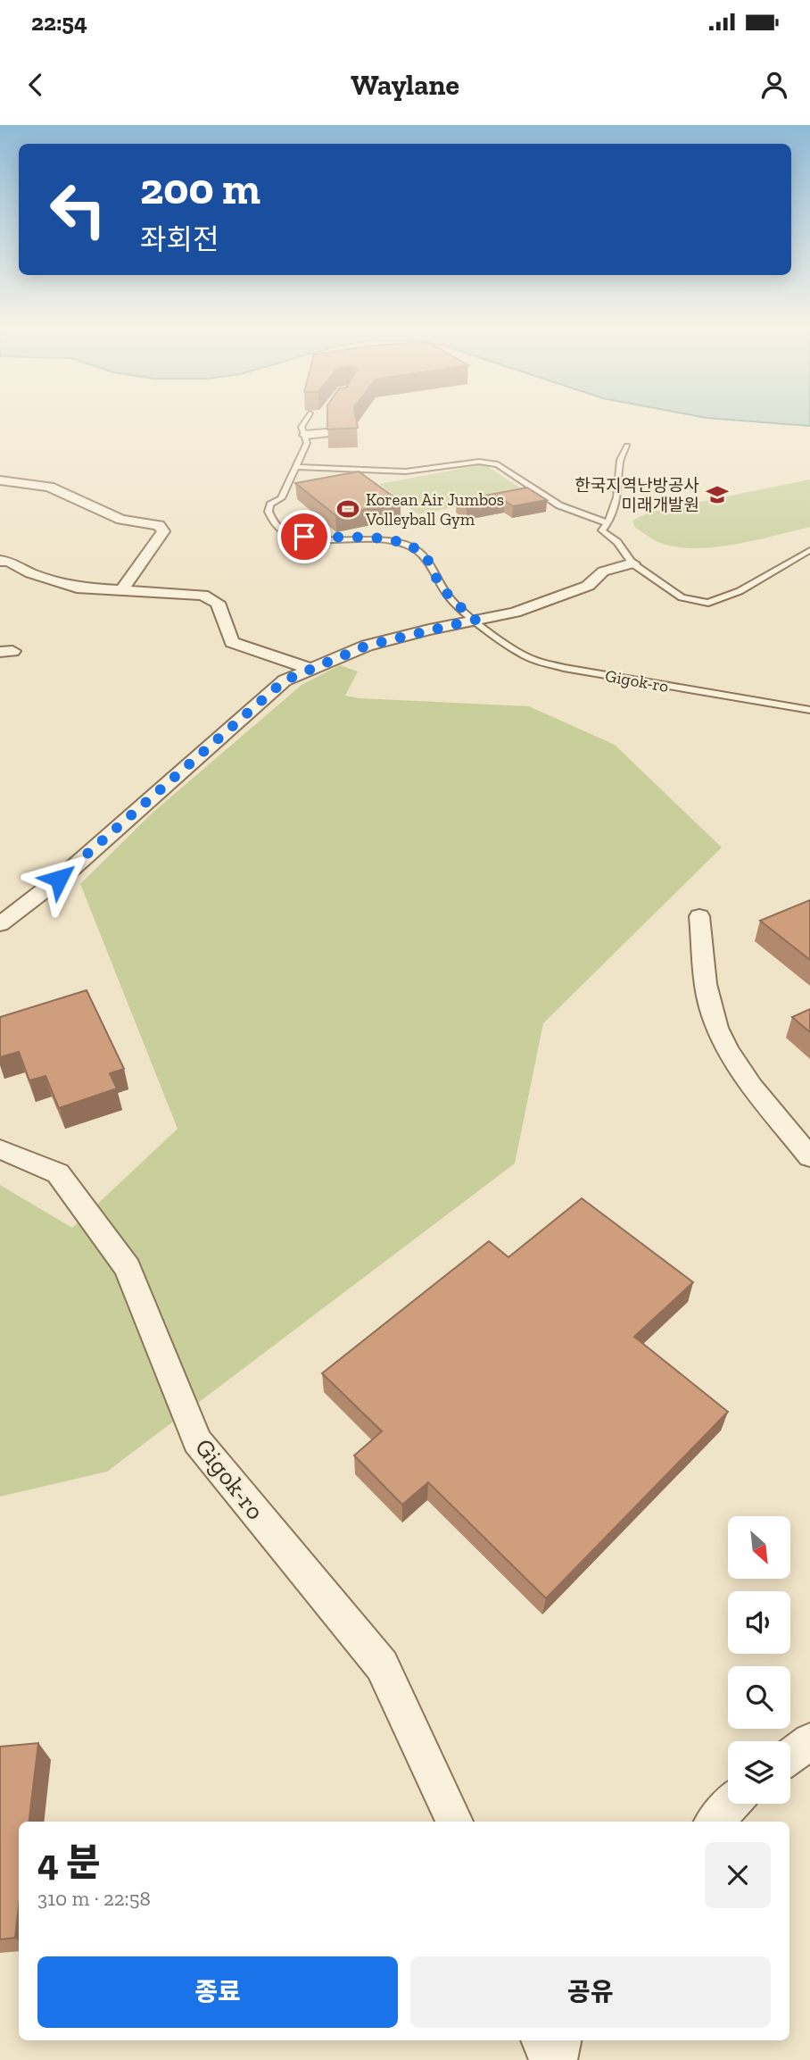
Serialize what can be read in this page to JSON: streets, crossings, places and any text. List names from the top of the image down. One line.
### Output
{"streets":{"street":["Gigok-ro"]},"places":{"school or university":["한국지역난방공사 미래개발원"],"sports":["Korean Air Jumbos Volleyball Gym"]},"north":"bottom right","page":{"status":"22:54","header":"Waylane","turn":["200 m","좌회전"],"heading":["4 분","310 m · 22:58"],"buttons":["종료","공유"]}}
